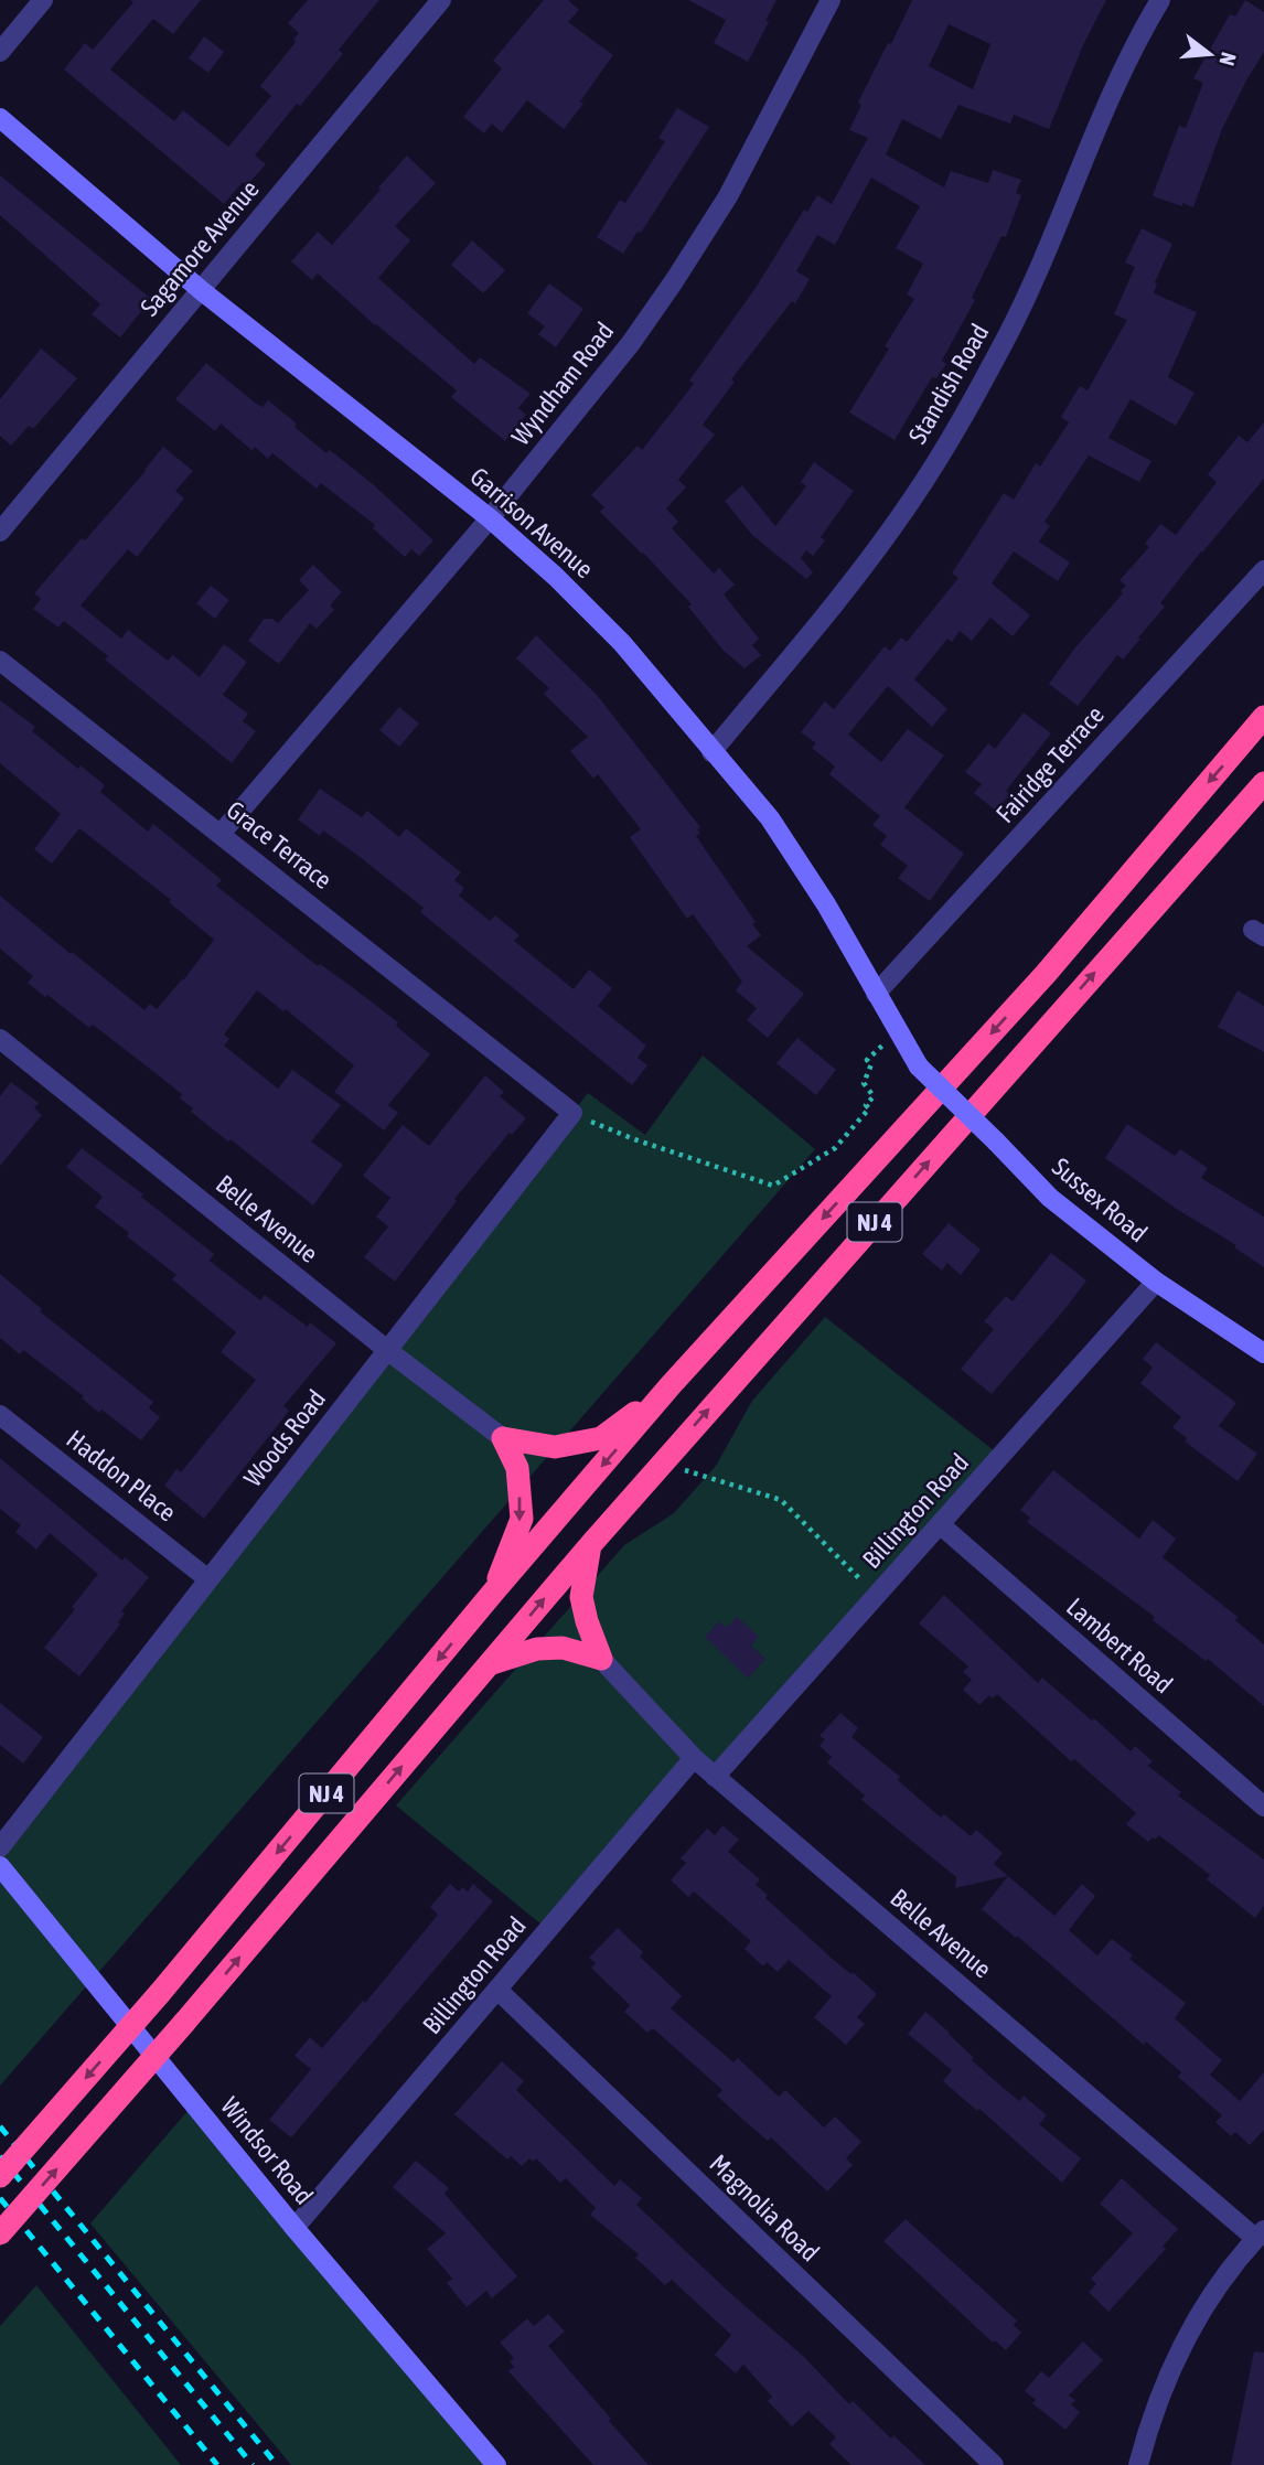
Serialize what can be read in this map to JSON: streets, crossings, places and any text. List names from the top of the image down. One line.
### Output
{"streets":{"highway":["NJ 4"],"street":["Sagamore Avenue","Wyndham Road","Standish Road","Garrison Avenue","Fairidge Terrace","Grace Terrace","Sussex Road","Belle Avenue","Woods Road","Haddon Place","Billington Road","Lambert Road","Windsor Road","Magnolia Road"]},"crossings":[["Sagamore Avenue","Garrison Avenue"],["Wyndham Road","Garrison Avenue"],["Wyndham Road","Grace Terrace"],["Standish Road","Garrison Avenue"],["Garrison Avenue","Fairidge Terrace"],["Garrison Avenue","Sussex Road"],["Grace Terrace","Woods Road"],["Sussex Road","Billington Road"],["Belle Avenue","Woods Road"],["Belle Avenue","Billington Road"],["Woods Road","Haddon Place"],["Billington Road","Lambert Road"],["Billington Road","Windsor Road"],["Billington Road","Magnolia Road"]],"north":"right"}
